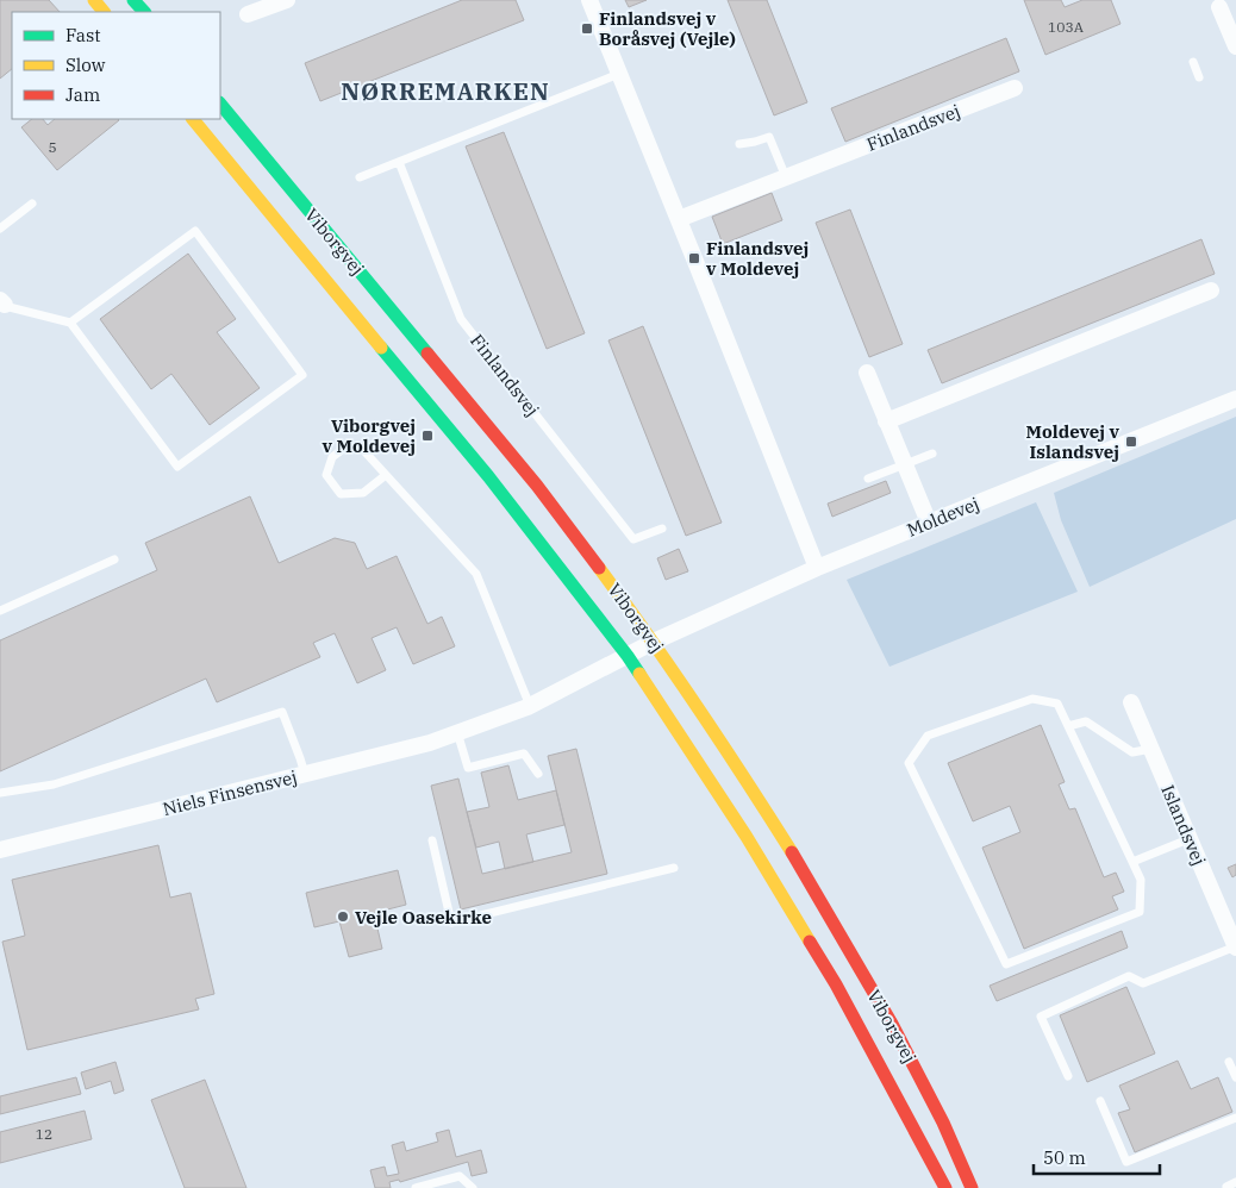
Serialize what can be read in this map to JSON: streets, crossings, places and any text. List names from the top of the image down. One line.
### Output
{"streets":{"street":["Finlandsvej","Viborgvej","Moldevej","Niels Finsensvej","Islandsvej"]},"crossings":[["Viborgvej","Moldevej"],["Viborgvej","Niels Finsensvej"],["Moldevej","Niels Finsensvej"]],"districts":["NØRREMARKEN"],"places":{"transit":["Finlandsvej v Boråsvej (Vejle)","Finlandsvej v Moldevej","Viborgvej v Moldevej","Moldevej v Islandsvej"],"other":["Vejle Oasekirke"]},"house_numbers":["103A","5","12"],"legend":["Fast","Slow","Jam"],"scale_bar":"50 m"}
